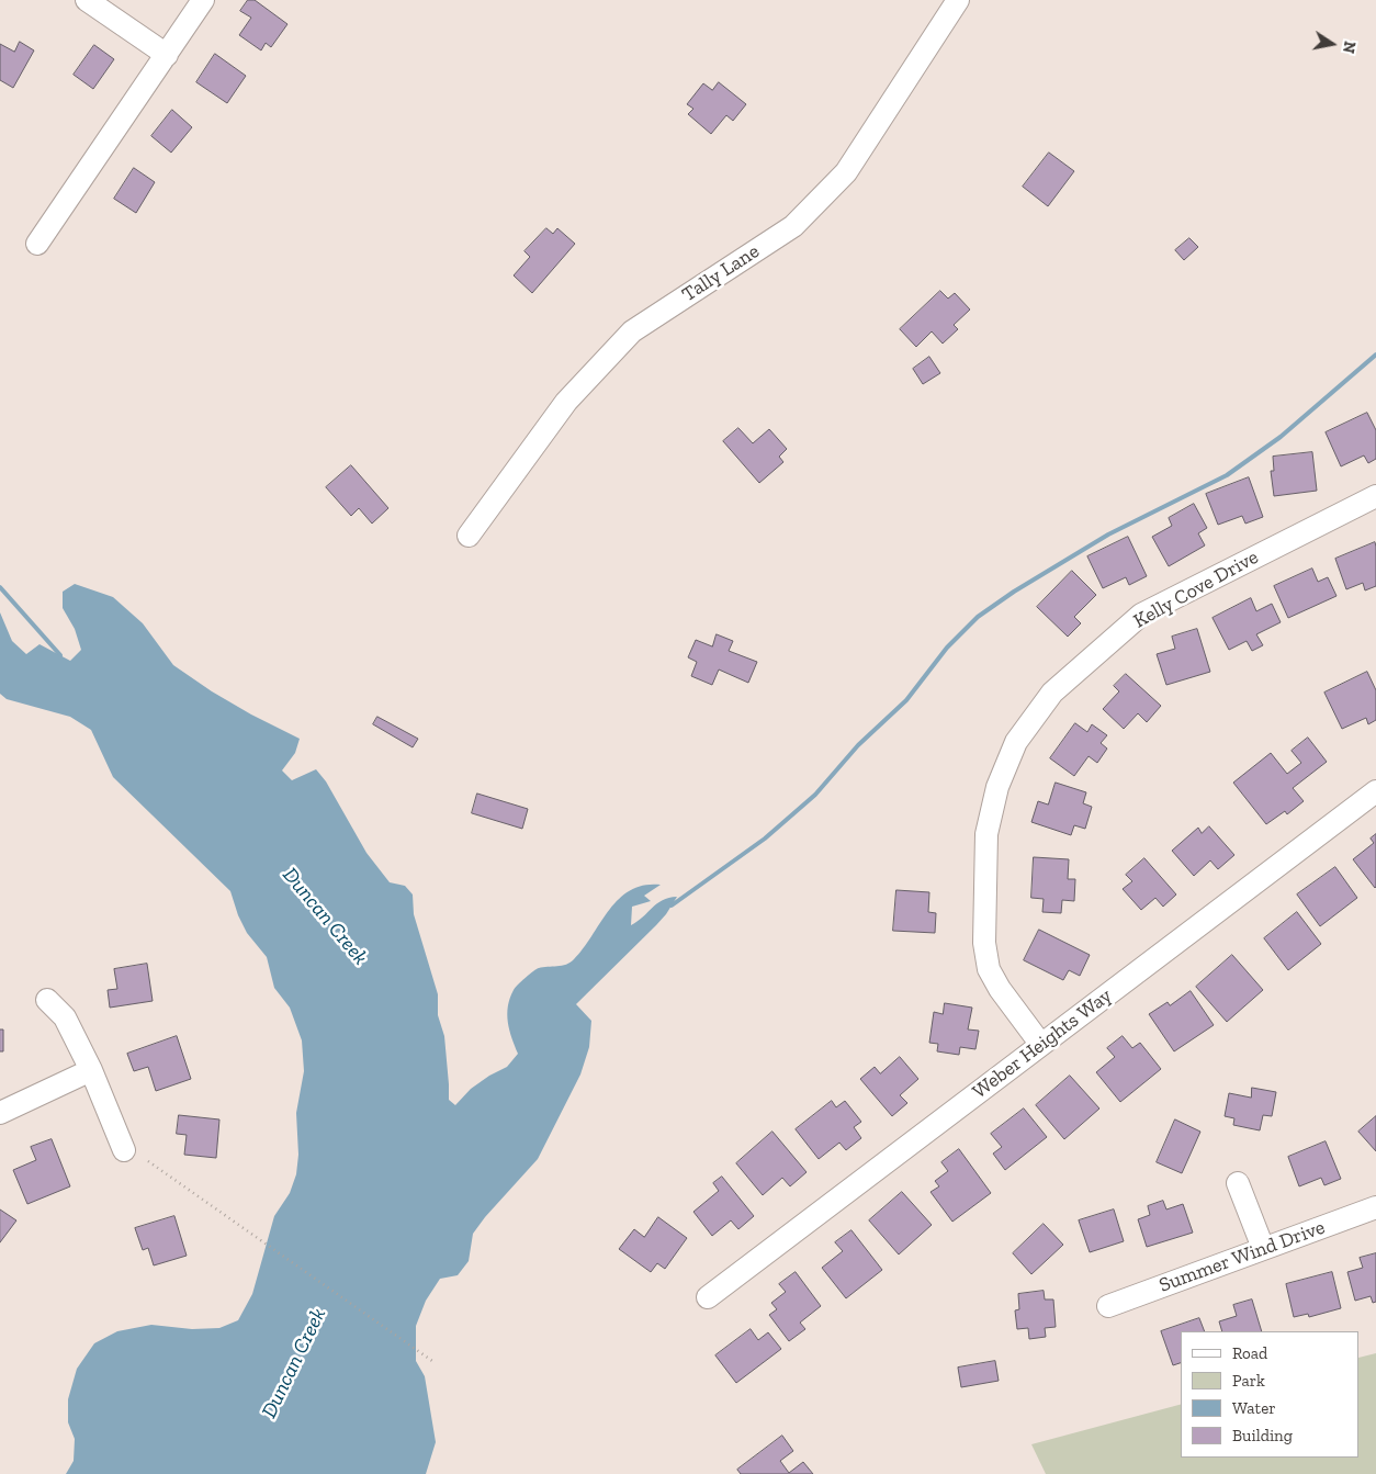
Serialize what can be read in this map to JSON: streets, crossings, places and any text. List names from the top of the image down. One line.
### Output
{"streets":{"street":["Tally Lane","Kelly Cove Drive","Weber Heights Way","Summer Wind Drive"]},"crossings":[["Kelly Cove Drive","Weber Heights Way"]],"water":["Duncan Creek"],"legend":["Road","Park","Water","Building"],"north":"right"}
